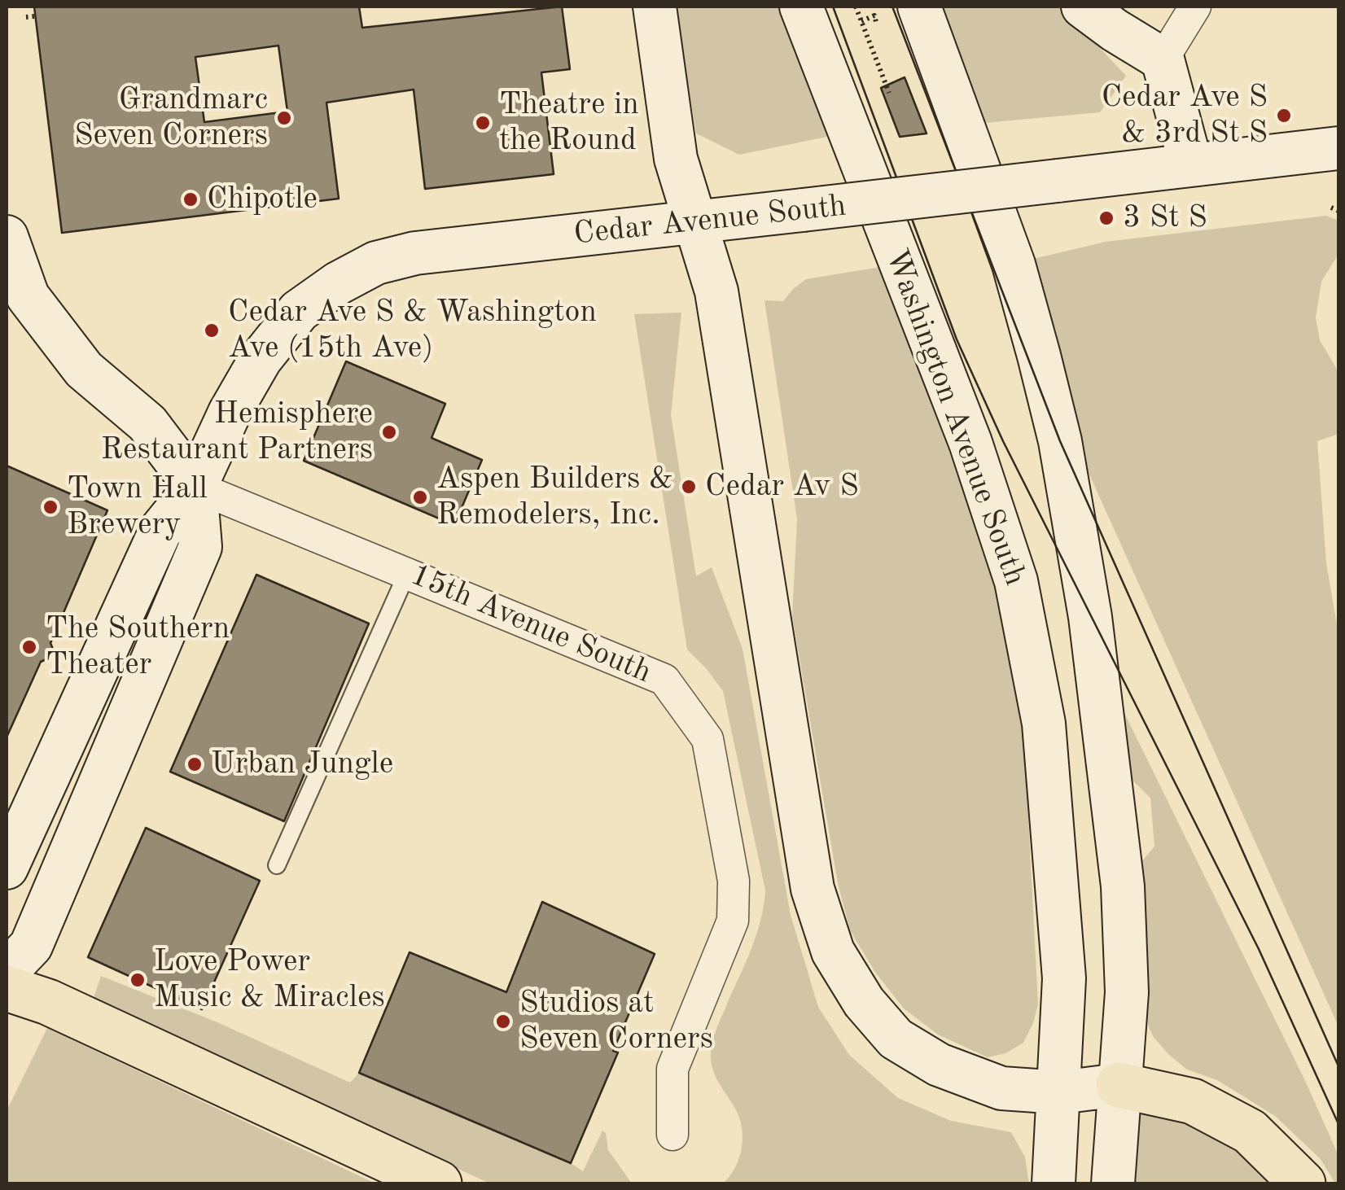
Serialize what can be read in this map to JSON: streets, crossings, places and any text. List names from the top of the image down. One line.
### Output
{"streets":{"main road":["Cedar Avenue South","Washington Avenue South"],"street":["15th Avenue South"]},"crossings":[["Cedar Avenue South","15th Avenue South"]],"places":["Cedar Ave S & 3rd St S","Grandmarc Seven Corners","Theatre in the Round","Chipotle","3 St S","Cedar Ave S & Washington Ave (15th Ave)","Hemisphere Restaurant Partners","Cedar Av S","Aspen Builders & Remodelers, Inc.","Town Hall Brewery","The Southern Theater","Urban Jungle","Love Power Music & Miracles","Studios at Seven Corners"]}
